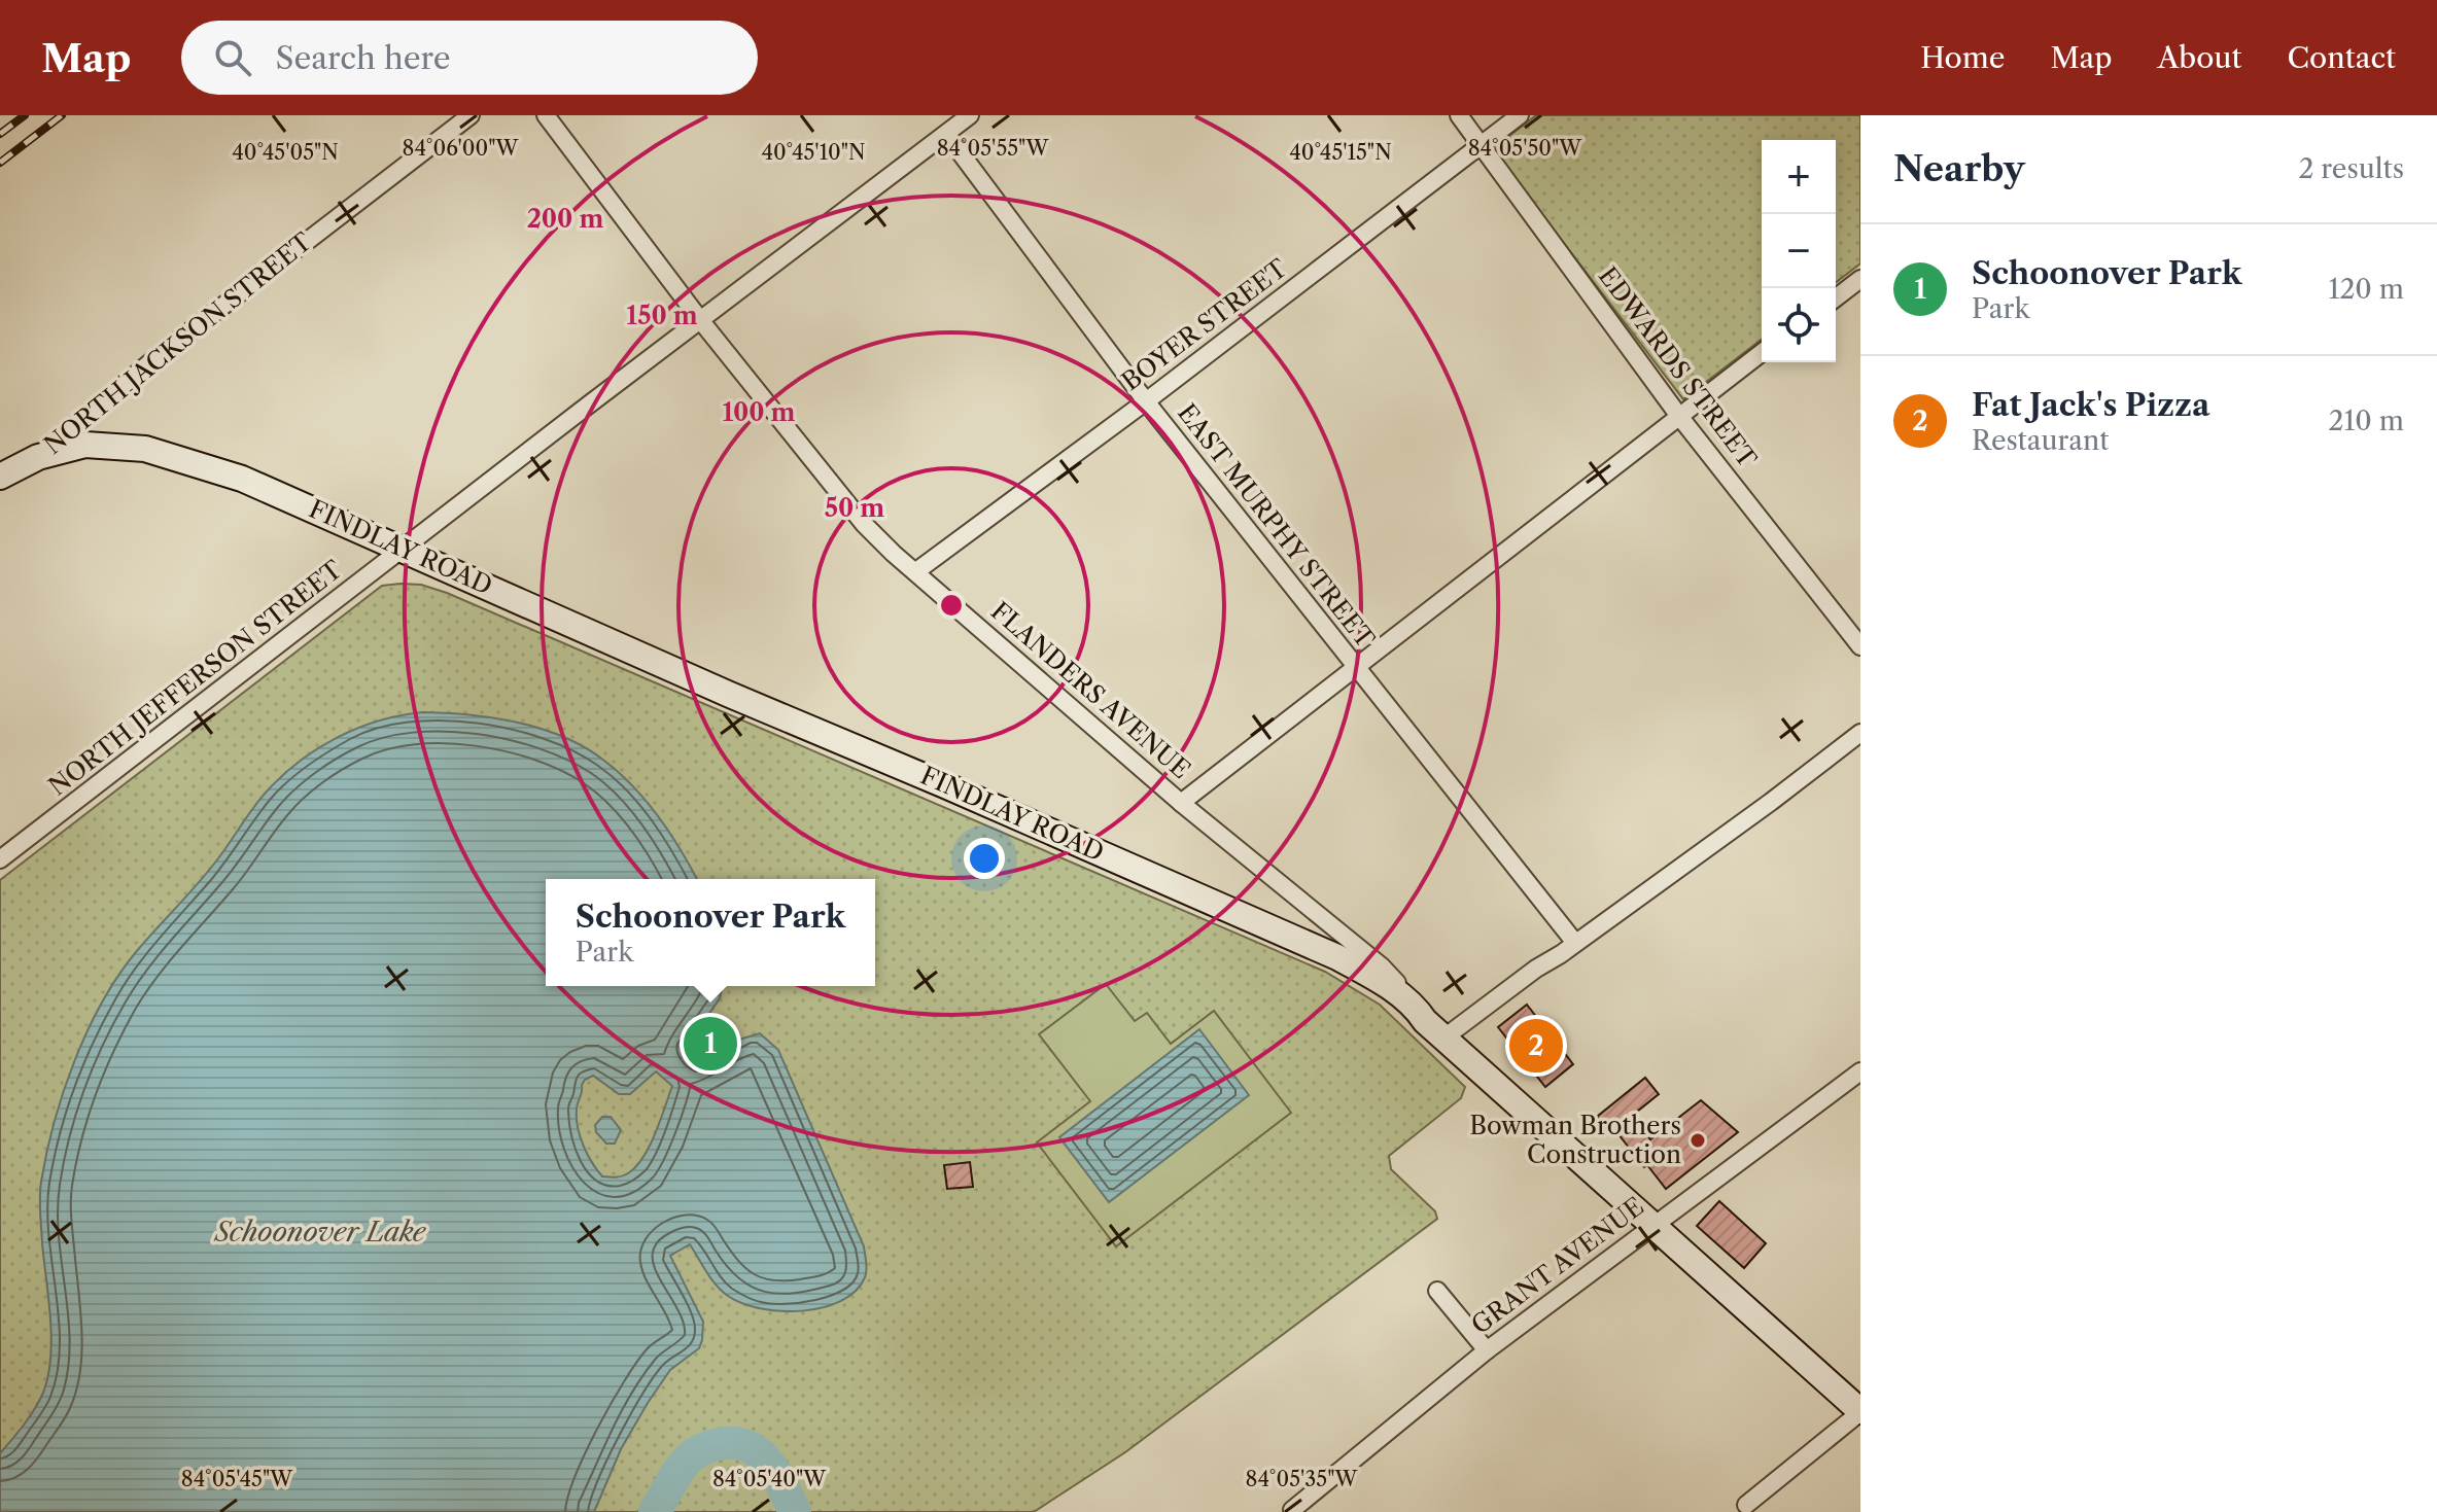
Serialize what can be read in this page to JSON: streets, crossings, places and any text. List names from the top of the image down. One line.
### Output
{"streets":{"main road":["NORTH JACKSON STREET","FINDLAY ROAD"],"street":["BOYER STREET","EDWARDS STREET","EAST MURPHY STREET","NORTH JEFFERSON STREET","FLANDERS AVENUE","GRANT AVENUE"]},"crossings":[["BOYER STREET","EDWARDS STREET"],["BOYER STREET","EAST MURPHY STREET"],["BOYER STREET","FLANDERS AVENUE"],["NORTH JACKSON STREET","FINDLAY ROAD"],["EAST MURPHY STREET","NORTH JEFFERSON STREET"],["FINDLAY ROAD","NORTH JEFFERSON STREET"],["FINDLAY ROAD","FLANDERS AVENUE"],["FINDLAY ROAD","GRANT AVENUE"],["NORTH JEFFERSON STREET","FLANDERS AVENUE"]],"water":["Schoonover Lake"],"places":["Bowman Brothers Construction"],"page":{"header":"Map","search":"Search here","nav":["Home","Map","About","Contact"],"heading":["Nearby","2 results"],"map_buttons":["+","−"],"list":[{"mark":"1","name":"Schoonover Park","note":"Park","value":"120 m"},{"mark":"2","name":"Fat Jack's Pizza","note":"Restaurant","value":"210 m"}],"popup":["Schoonover Park","Park"],"pins":["1","2"]},"coordinates":["84°06'00\"W","84°05'55\"W","84°05'50\"W","40°45'05\"N","40°45'10\"N","40°45'15\"N","84°05'45\"W","84°05'40\"W","84°05'35\"W"],"rings":["200 m","150 m","100 m","50 m"]}
